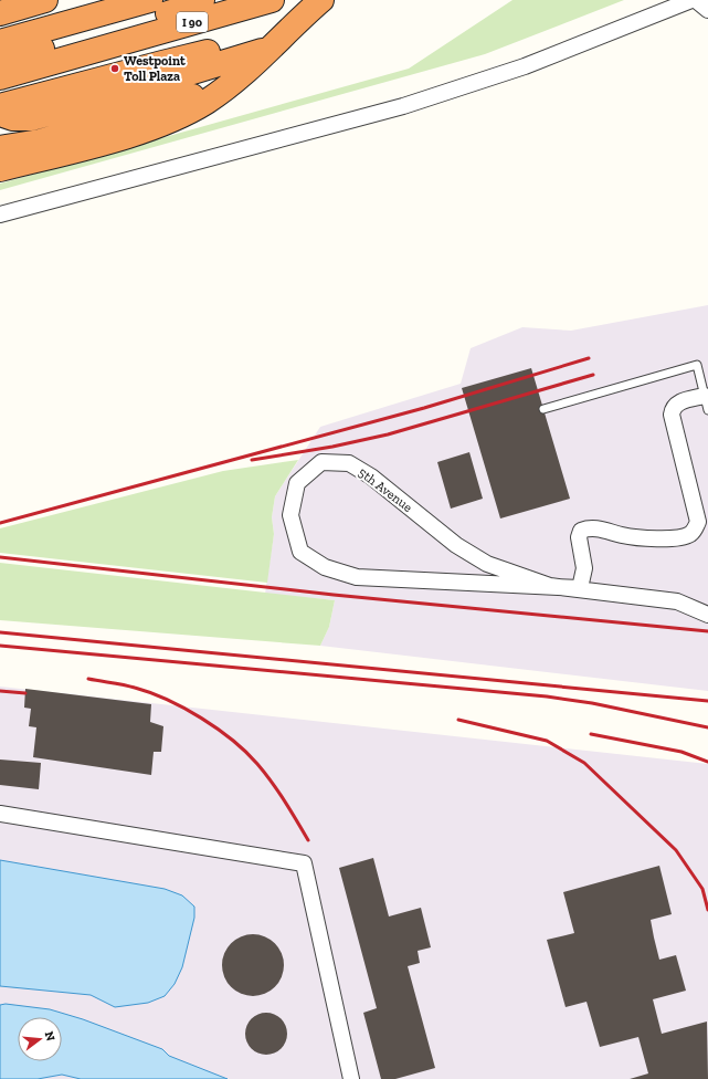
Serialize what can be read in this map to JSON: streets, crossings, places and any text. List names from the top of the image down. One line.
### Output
{"streets":{"highway":["I 90"],"street":["5th Avenue"]},"places":["Westpoint Toll Plaza"],"north":"right"}
